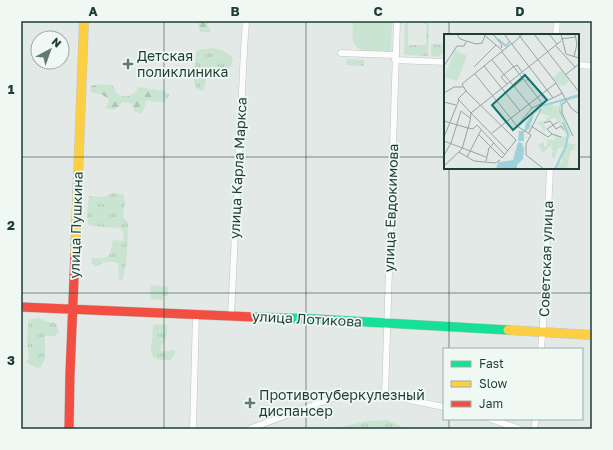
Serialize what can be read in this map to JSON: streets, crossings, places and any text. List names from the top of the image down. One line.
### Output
{"streets":{"street":["улица Карла Маркса","улица Евдокимова","улица Пушкина","Советская улица","улица Лотикова"]},"crossings":[["улица Карла Маркса","улица Лотикова"],["улица Евдокимова","улица Лотикова"],["улица Пушкина","улица Лотикова"],["Советская улица","улица Лотикова"]],"places":{"health":["Детская поликлиника","Противотуберкулезный диспансер"]},"legend":["Fast","Slow","Jam"],"north":"top right","grid":{"columns":["A","B","C","D"],"rows":["1","2","3"]}}
